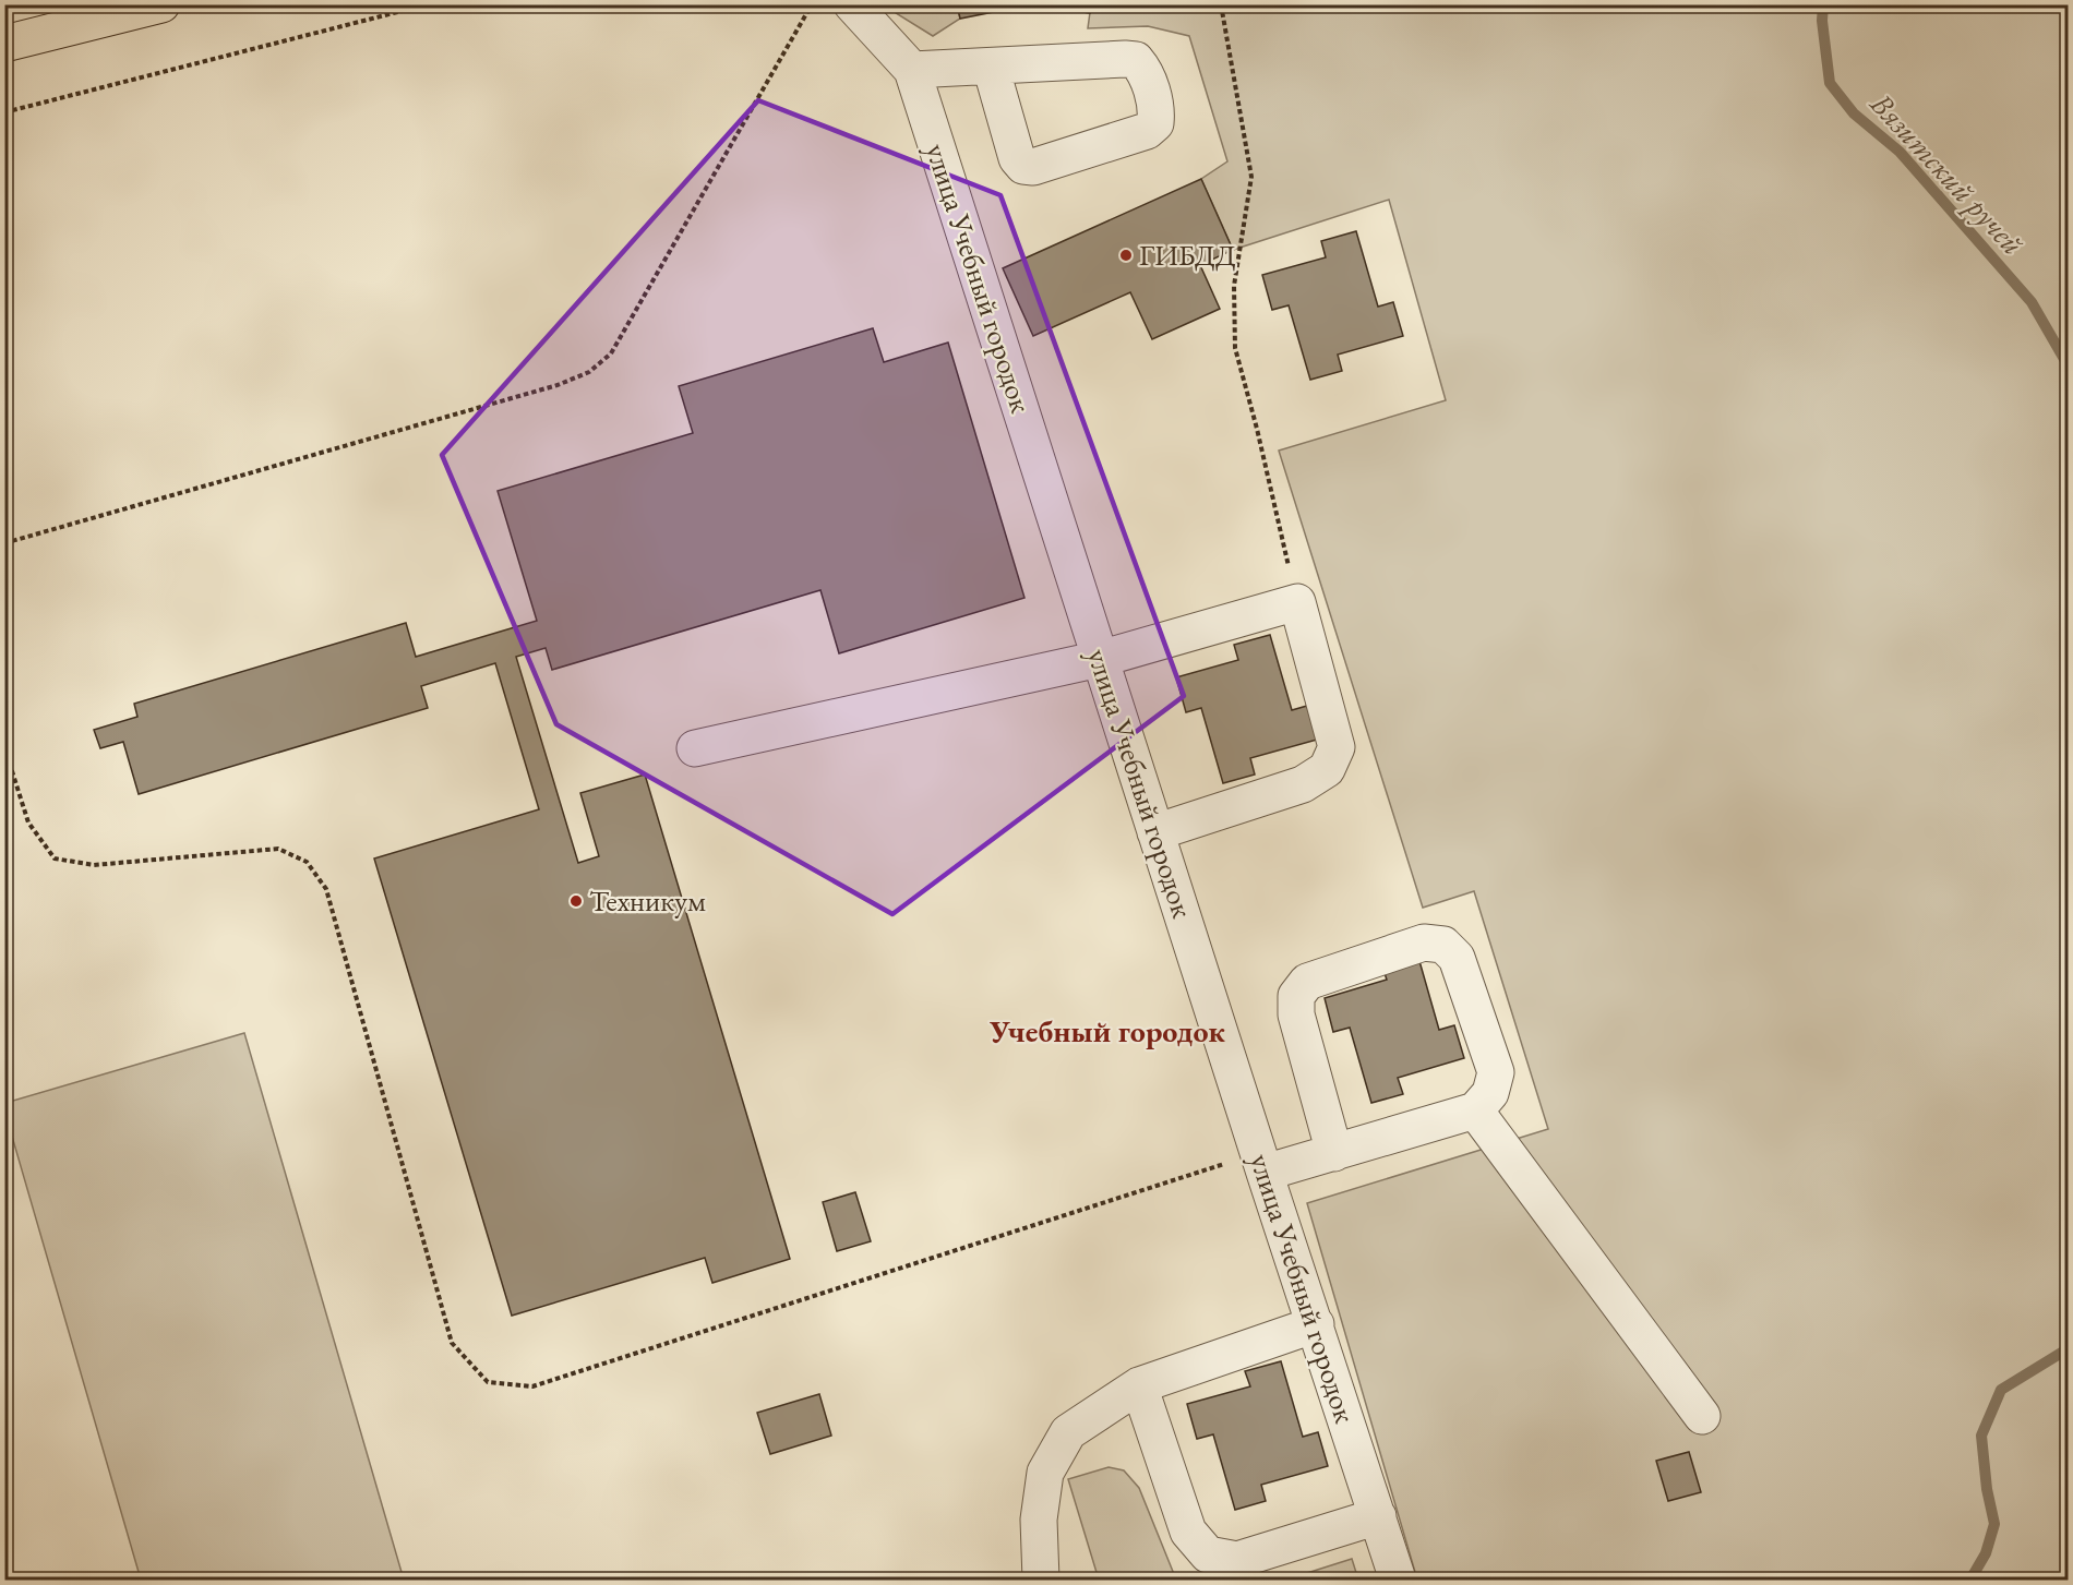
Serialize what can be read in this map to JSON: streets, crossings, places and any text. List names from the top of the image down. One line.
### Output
{"streets":{"lane":["улица Учебный городок"]},"districts":["Учебный городок"],"water":["Вязитский ручей"],"places":["ГИБДД","Техникум"]}
